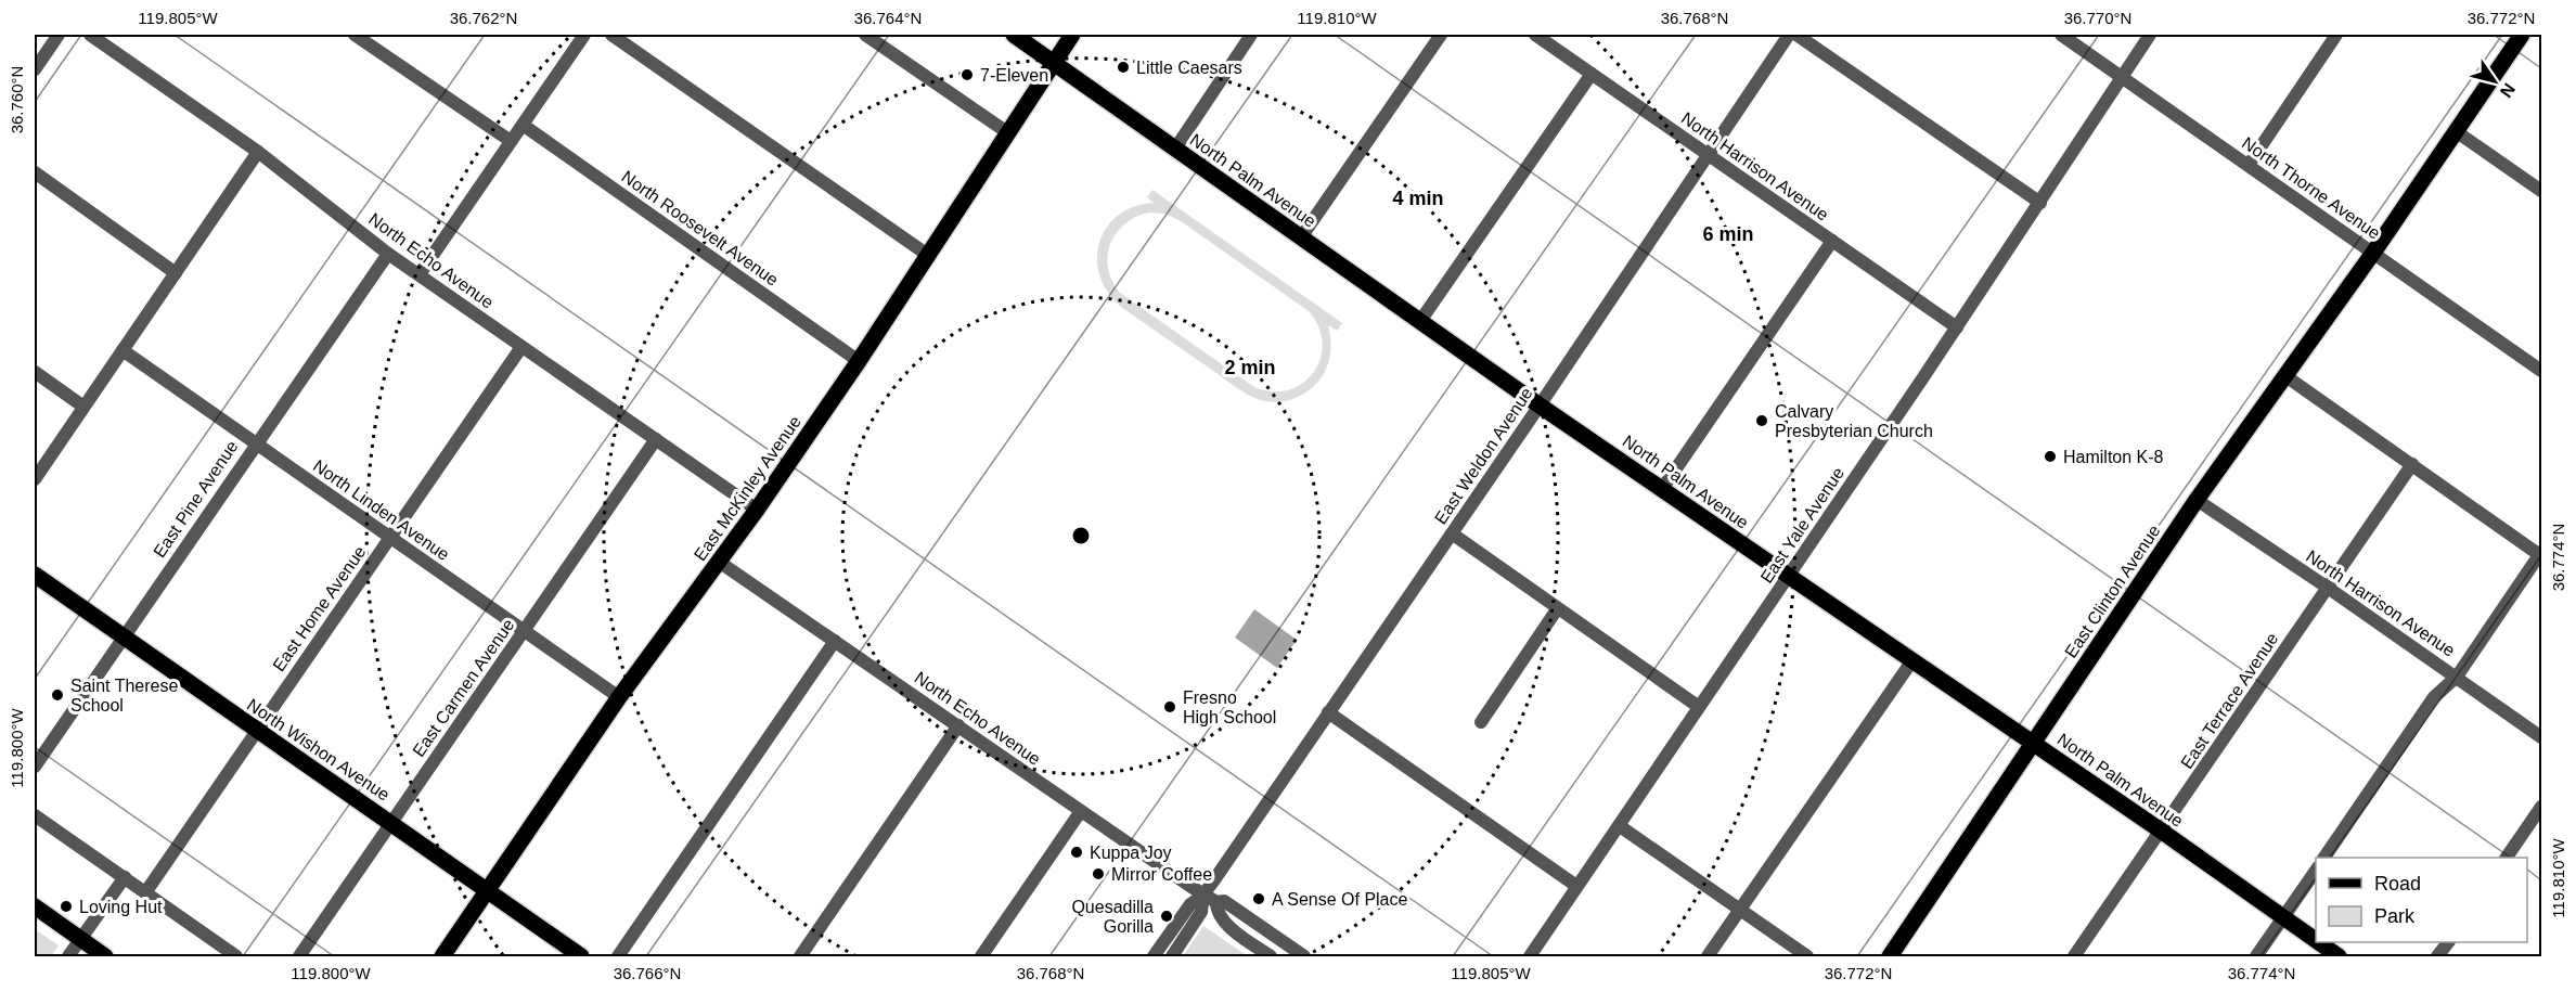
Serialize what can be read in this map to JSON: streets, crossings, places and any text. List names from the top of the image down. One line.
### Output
{"streets":{"main road":["North Palm Avenue","East McKinley Avenue","East Clinton Avenue","North Wishon Avenue"],"street":["North Harrison Avenue","North Thorne Avenue","North Roosevelt Avenue","North Echo Avenue","East Weldon Avenue","East Pine Avenue","North Linden Avenue","East Yale Avenue","East Home Avenue","East Carmen Avenue","East Terrace Avenue"]},"crossings":[["North Harrison Avenue","East Weldon Avenue"],["North Harrison Avenue","East Yale Avenue"],["North Harrison Avenue","East Clinton Avenue"],["North Harrison Avenue","East Terrace Avenue"],["North Palm Avenue","East Weldon Avenue"],["North Palm Avenue","East McKinley Avenue"],["North Palm Avenue","East Yale Avenue"],["North Palm Avenue","East Clinton Avenue"],["North Palm Avenue","East Terrace Avenue"],["North Thorne Avenue","East Yale Avenue"],["North Thorne Avenue","East Clinton Avenue"],["North Roosevelt Avenue","East McKinley Avenue"],["North Echo Avenue","East Weldon Avenue"],["North Echo Avenue","East McKinley Avenue"],["North Echo Avenue","East Pine Avenue"],["North Echo Avenue","East Home Avenue"],["North Echo Avenue","East Carmen Avenue"],["East McKinley Avenue","North Linden Avenue"],["East McKinley Avenue","North Wishon Avenue"],["East Pine Avenue","North Linden Avenue"],["East Pine Avenue","North Wishon Avenue"],["North Linden Avenue","East Home Avenue"],["North Linden Avenue","East Carmen Avenue"],["East Home Avenue","North Wishon Avenue"],["East Carmen Avenue","North Wishon Avenue"]],"places":["Little Caesars","7-Eleven","Calvary Presbyterian Church","Hamilton K-8","Saint Therese School","Fresno High School","Kuppa Joy","Mirror Coffee","A Sense Of Place","Loving Hut","Quesadilla Gorilla"],"legend":["Road","Park"],"north":"bottom right","coordinates":["119.805°W","36.762°N","36.764°N","119.810°W","36.768°N","36.770°N","36.772°N","36.760°N","36.774°N","119.800°W","36.766°N"],"rings":["4 min","6 min","2 min"]}
